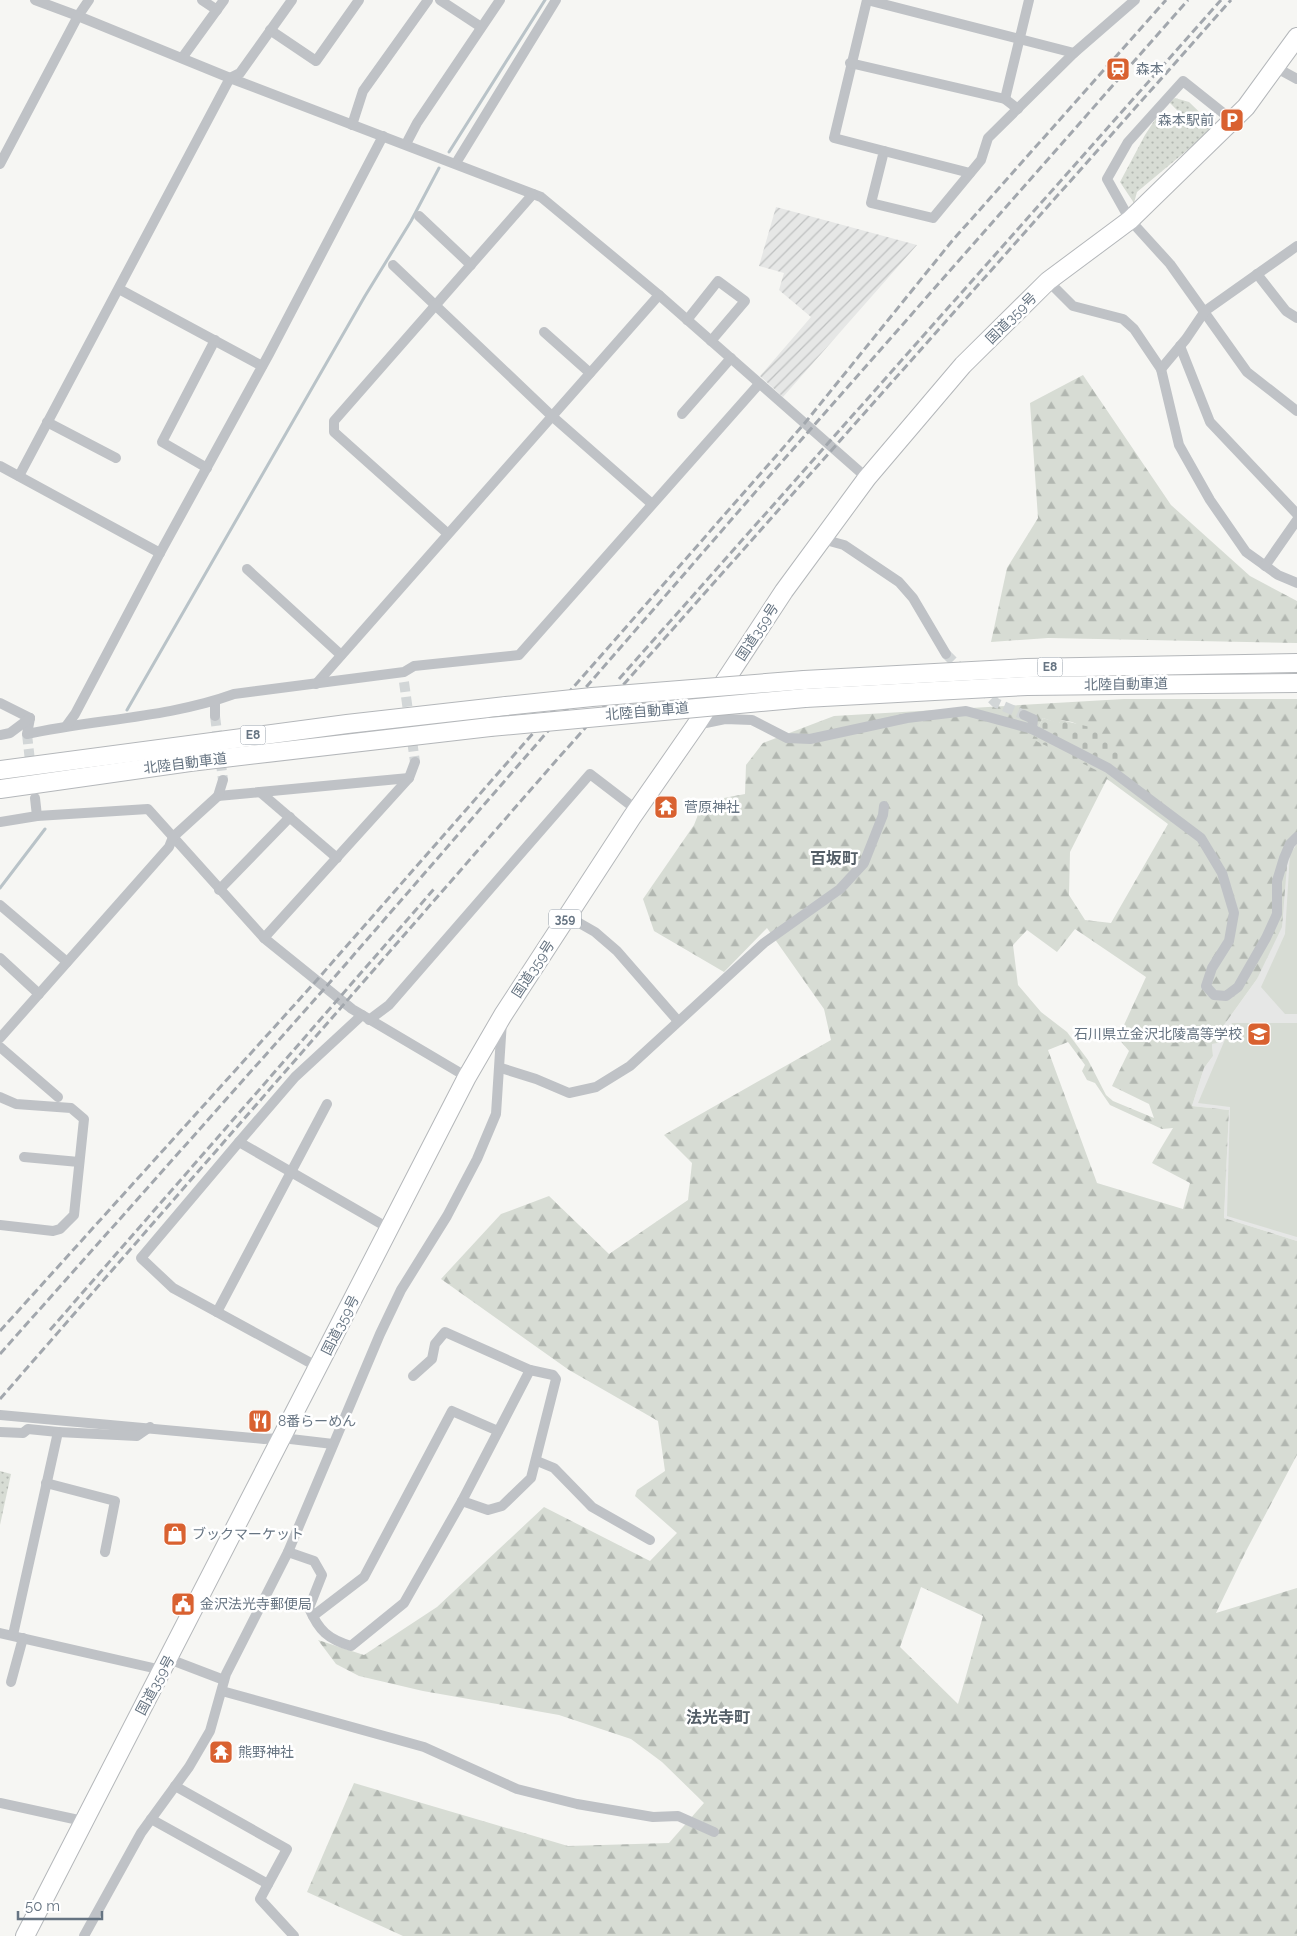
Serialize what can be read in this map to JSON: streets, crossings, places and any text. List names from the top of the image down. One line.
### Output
{"streets":{"highway":["国道359号","E8","北陸自動車道","359"]},"districts":["百坂町","法光寺町"],"places":{"station":["森本"],"parking":["森本駅前"],"temple":["菅原神社","熊野神社"],"school or university":["石川県立金沢北陵高等学校"],"restaurant":["8番らーめん"],"shop":["ブックマーケット"],"public building":["金沢法光寺郵便局"]},"scale_bar":"50 m"}
